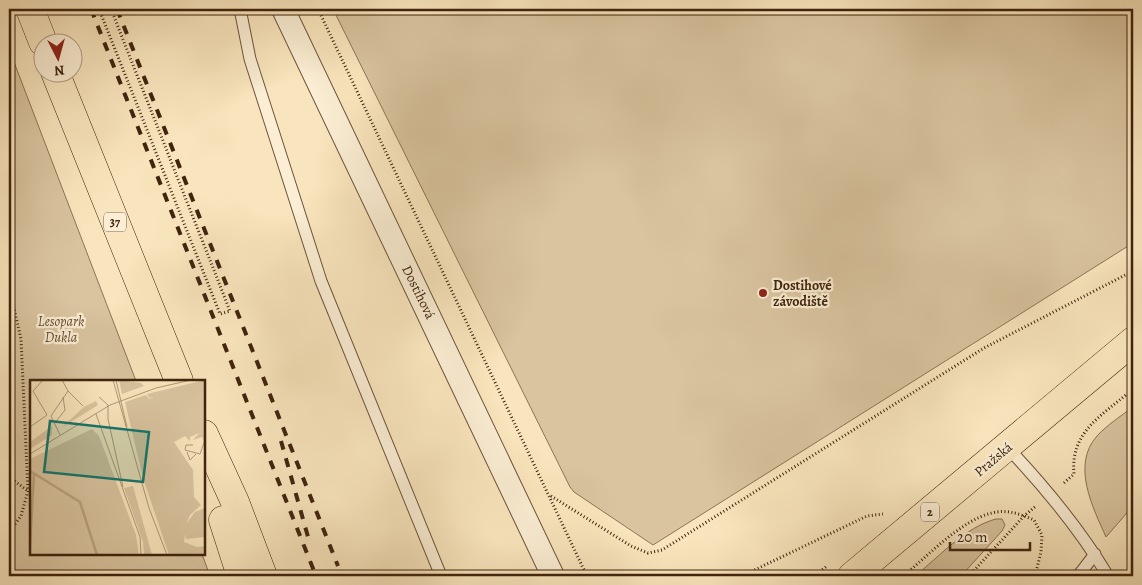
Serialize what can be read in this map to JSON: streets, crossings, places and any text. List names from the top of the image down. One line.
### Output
{"streets":{"main road":["37","Pražská","2"],"street":["Dostihová"]},"parks":["Lesopark Dukla"],"places":["Dostihové závodiště"],"scale_bar":"20 m","north":"bottom"}
